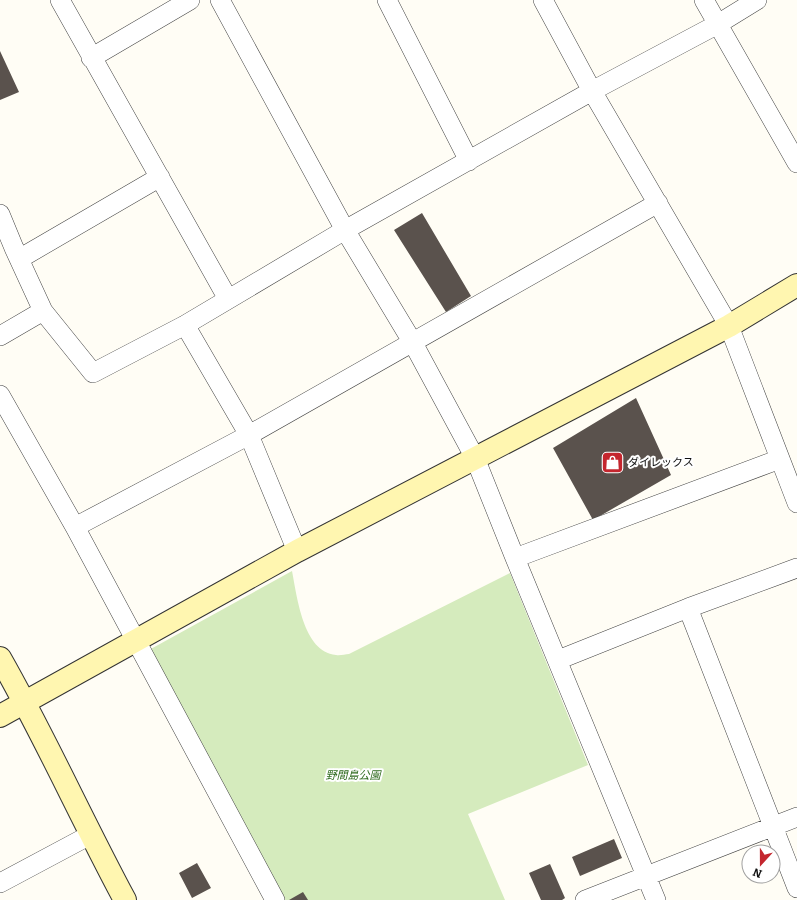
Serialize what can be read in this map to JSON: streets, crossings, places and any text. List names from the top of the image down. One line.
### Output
{"parks":["野間島公園"],"places":{"shop":["ダイレックス"]},"north":"bottom"}
